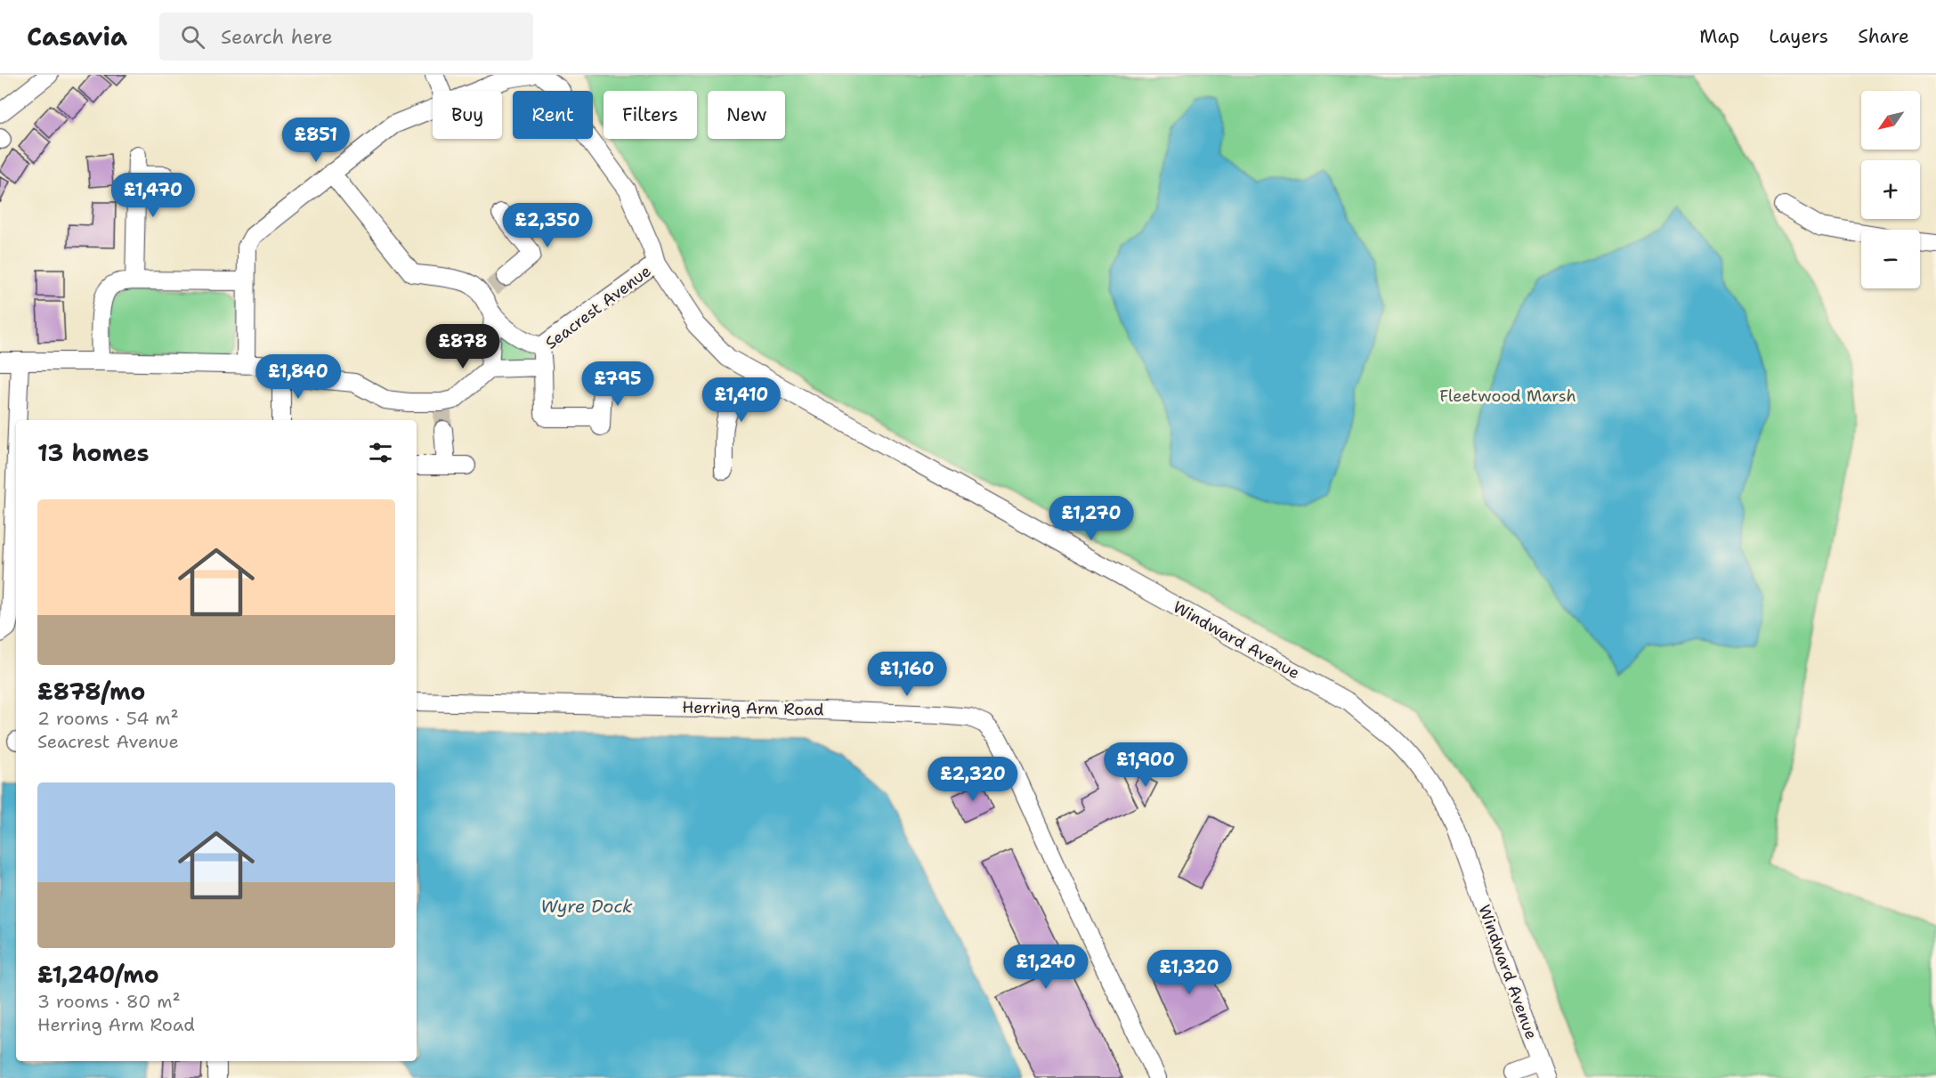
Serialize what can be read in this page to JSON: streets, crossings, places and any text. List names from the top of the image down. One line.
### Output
{"streets":{"street":["Seacrest Avenue","Windward Avenue","Herring Arm Road"]},"crossings":[["Seacrest Avenue","Windward Avenue"]],"water":["Wyre Dock"],"parks":["Fleetwood Marsh"],"north":"bottom left","page":{"header":"Casavia","search":"Search here","nav":["Map","Layers","Share"],"map_buttons":["+","−"],"chip":["Buy","Rent","Filters","New"],"price":["£851","£1,470","£2,350","£878","£1,840","£795","£1,410","£1,270","£1,160","£1,900","£2,320","£1,240","£1,320"],"heading":"13 homes","list":[{"name":"£878/mo","note":"2 rooms · 54 m² · Seacrest Avenue"},{"name":"£1,240/mo","note":"3 rooms · 80 m² · Herring Arm Road"}]}}
